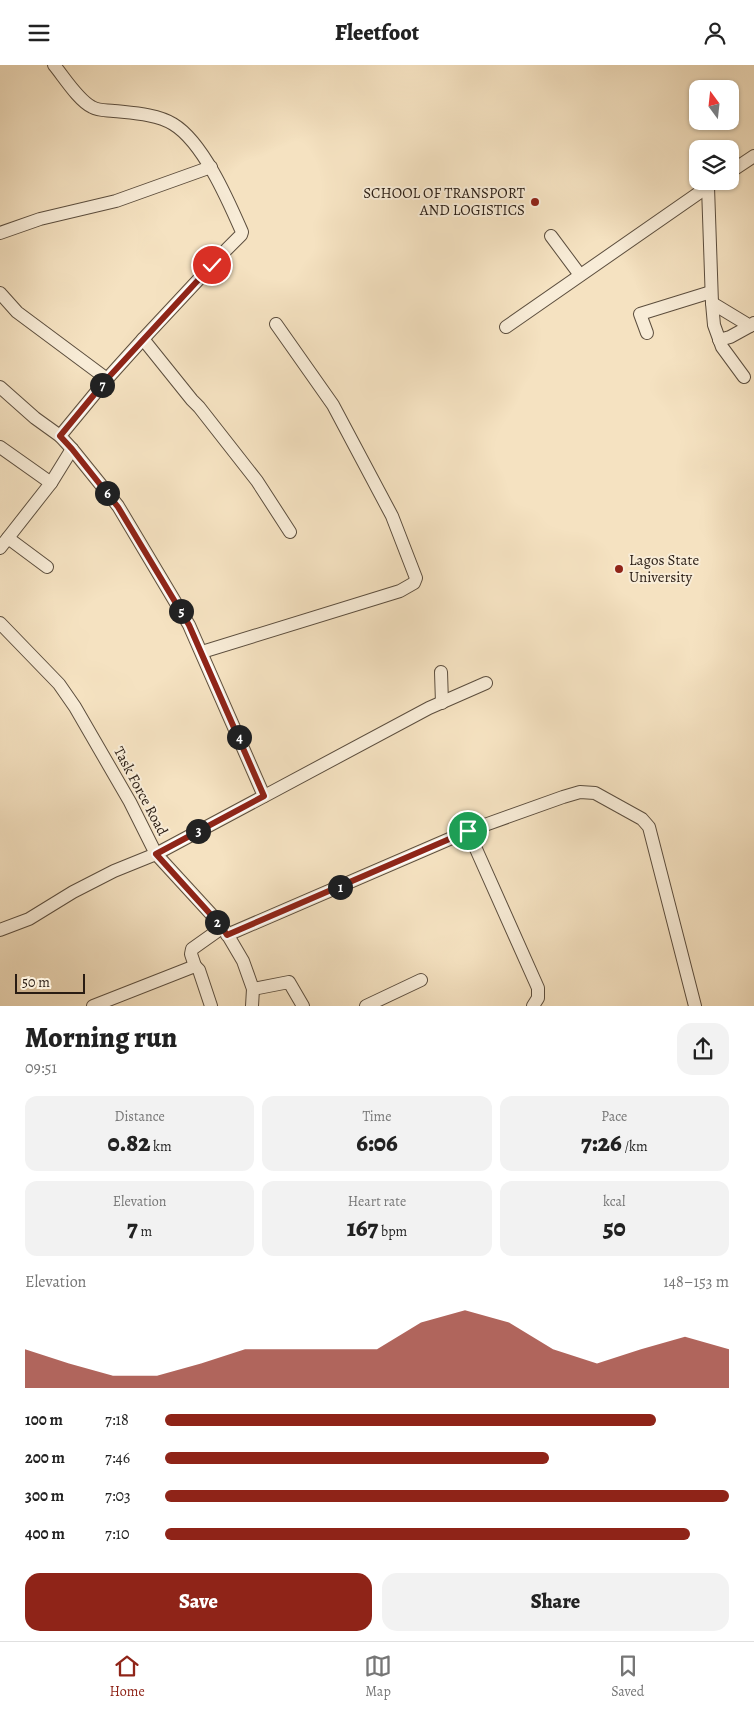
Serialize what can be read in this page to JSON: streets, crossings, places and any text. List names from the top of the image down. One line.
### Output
{"streets":{"street":["Task Force Road"]},"places":["SCHOOL OF TRANSPORT AND LOGISTICS","Lagos State University"],"scale_bar":"50 m","north":"top","page":{"header":"Fleetfoot","pins":["7","6","5","4","3","1","2"],"scale":"50 m","heading":["Morning run","09:51"],"stats":[["Distance","0.82 km"],["Time","6:06"],["Pace","7:26 /km"],["Elevation","7 m"],["Heart rate","167 bpm"],["kcal","50"]],"chart":["Elevation","148–153 m"],"list":[{"name":"100 m","note":"7:18"},{"name":"200 m","note":"7:46"},{"name":"300 m","note":"7:03"},{"name":"400 m","note":"7:10"}],"buttons":["Save","Share"],"tabs":["Home","Map","Saved"]}}
